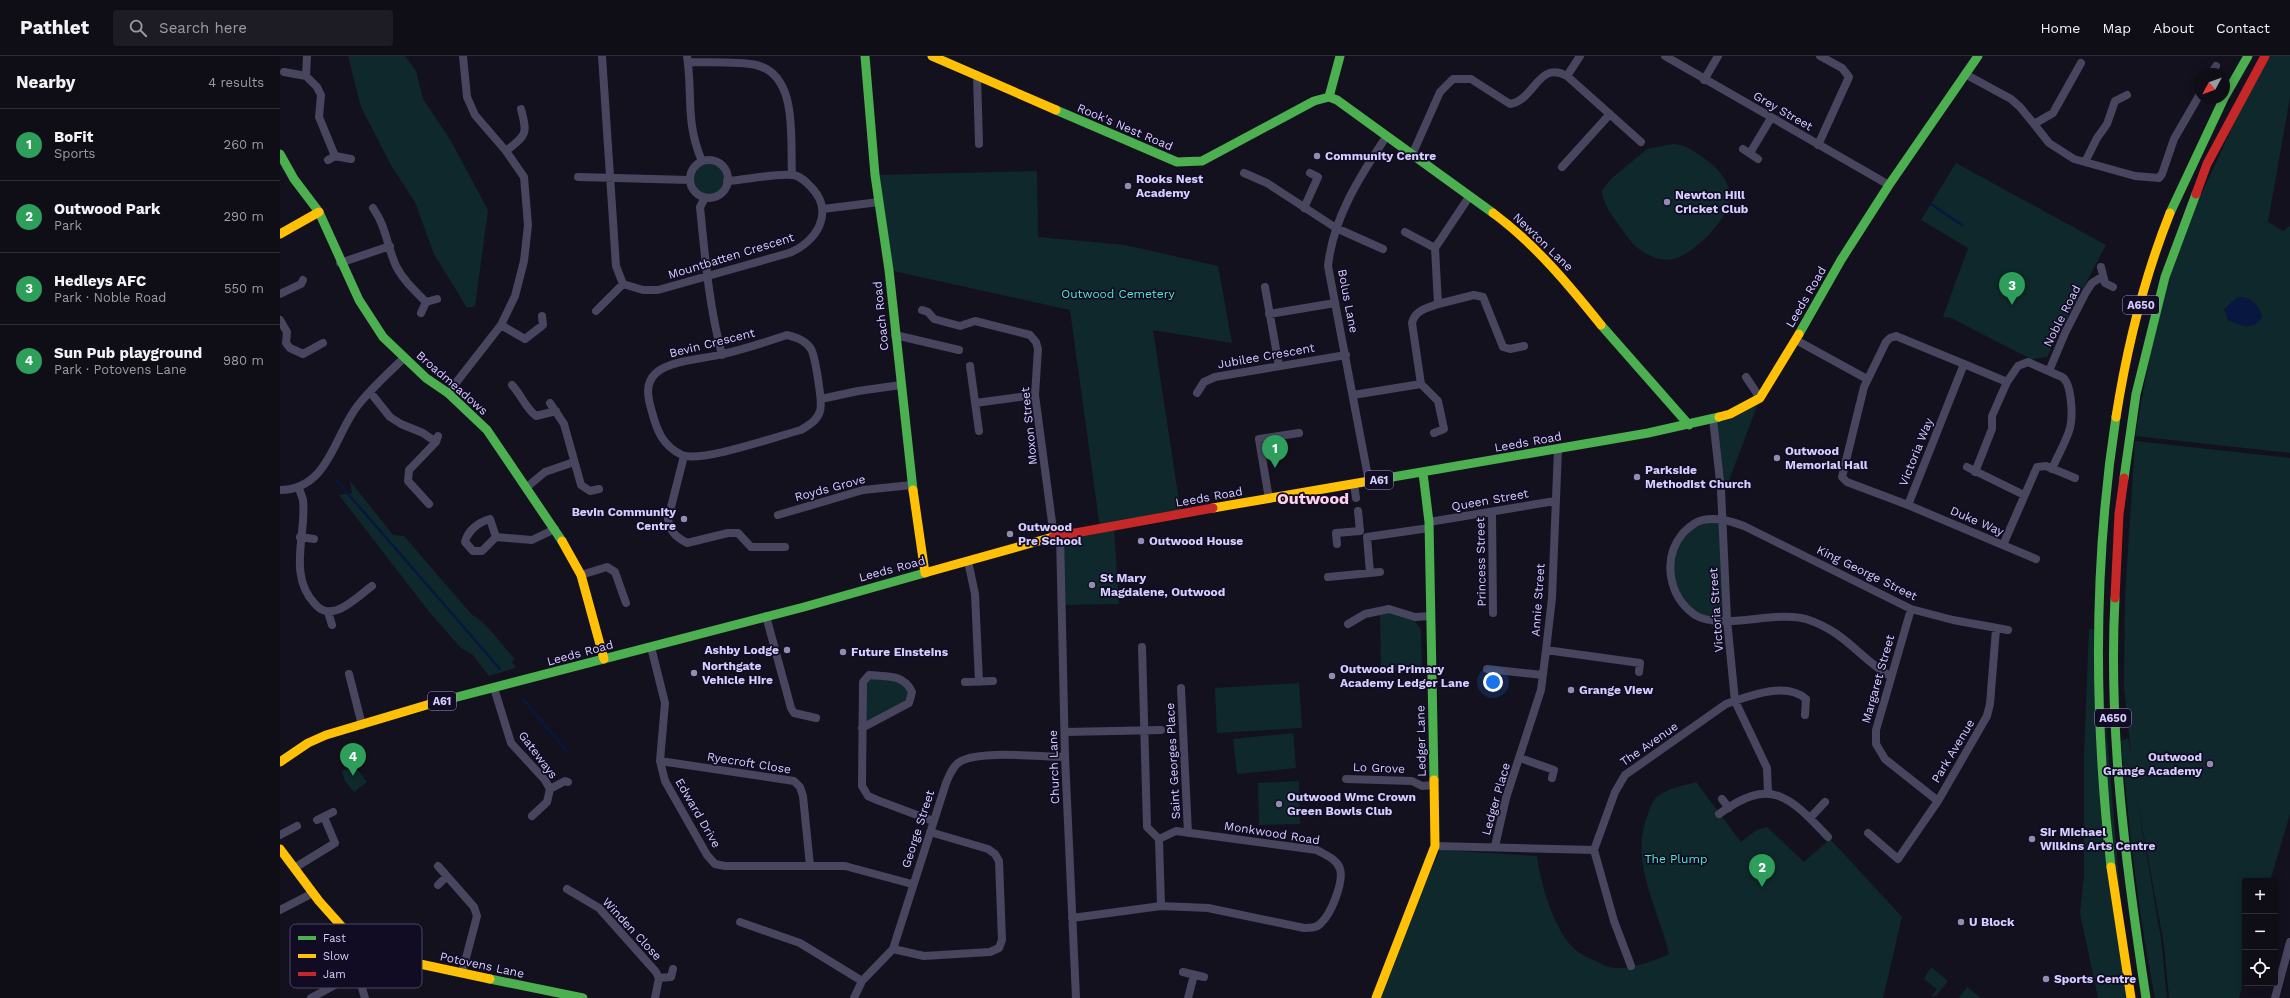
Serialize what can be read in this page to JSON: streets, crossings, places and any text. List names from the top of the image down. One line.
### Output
{"streets":{"main road":["Rook's Nest Road","Newton Lane","Leeds Road","A650","Coach Road","Broadmeadows","A61","Ledger Lane","Potovens Lane"],"street":["Grey Street","Mountbatten Crescent","Bolus Lane","Noble Road","Bevin Crescent","Jubilee Crescent","Moxon Street","Victoria Way","Royds Grove","Queen Street","Duke Way","Princess Street","King George Street","Annie Street","Victoria Street","Margaret Street","The Avenue","Park Avenue","Gateways","Saint Georges Place","Ryecroft Close","Church Lane","Lo Grove","Ledger Place","Edward Drive","George Street","Monkwood Road","Winden Close"]},"crossings":[["Grey Street","Leeds Road"],["Rook's Nest Road","Newton Lane"],["Newton Lane","Leeds Road"],["Newton Lane","Bolus Lane"],["Leeds Road","Bolus Lane"],["Leeds Road","Coach Road"],["Leeds Road","Broadmeadows"],["Leeds Road","Moxon Street"],["Leeds Road","Annie Street"],["Leeds Road","Victoria Street"],["Leeds Road","Ledger Lane"],["Leeds Road","Gateways"],["Leeds Road","Church Lane"],["Leeds Road","Edward Drive"],["Bolus Lane","Jubilee Crescent"],["Coach Road","Royds Grove"],["Moxon Street","Church Lane"],["Victoria Way","Duke Way"],["Queen Street","Princess Street"],["Queen Street","Annie Street"],["Queen Street","Ledger Lane"],["King George Street","Victoria Street"],["King George Street","Margaret Street"],["King George Street","Park Avenue"],["Annie Street","Ledger Place"],["Victoria Street","The Avenue"],["Margaret Street","Park Avenue"],["Ledger Lane","Lo Grove"],["Saint Georges Place","Monkwood Road"],["Ryecroft Close","Edward Drive"],["Church Lane","George Street"],["Church Lane","Monkwood Road"],["Edward Drive","George Street"]],"districts":["Outwood"],"parks":["Outwood Cemetery","The Plump"],"places":["Community Centre","Rooks Nest Academy","Newton Hill Cricket Club","Outwood Memorial Hall","Parkside Methodist Church","Bevin Community Centre","Outwood Pre School","Outwood House","St Mary Magdalene, Outwood","Ashby Lodge","Future Einsteins","Northgate Vehicle Hire","Outwood Primary Academy Ledger Lane","Grange View","Outwood Grange Academy","Outwood Wmc Crown Green Bowls Club","Sir Michael Wilkins Arts Centre","U Block","Sports Centre"],"legend":["Fast","Slow","Jam"],"north":"bottom left","page":{"header":"Pathlet","search":"Search here","nav":["Home","Map","About","Contact"],"heading":["Nearby","4 results"],"list":[{"mark":"1","name":"BoFit","note":"Sports","value":"260 m"},{"mark":"2","name":"Outwood Park","note":"Park","value":"290 m"},{"mark":"3","name":"Hedleys AFC","note":"Park · Noble Road","value":"550 m"},{"mark":"4","name":"Sun Pub playground","note":"Park · Potovens Lane","value":"980 m"}],"pins":["3","1","4","2"],"map_buttons":["+","−"]}}
